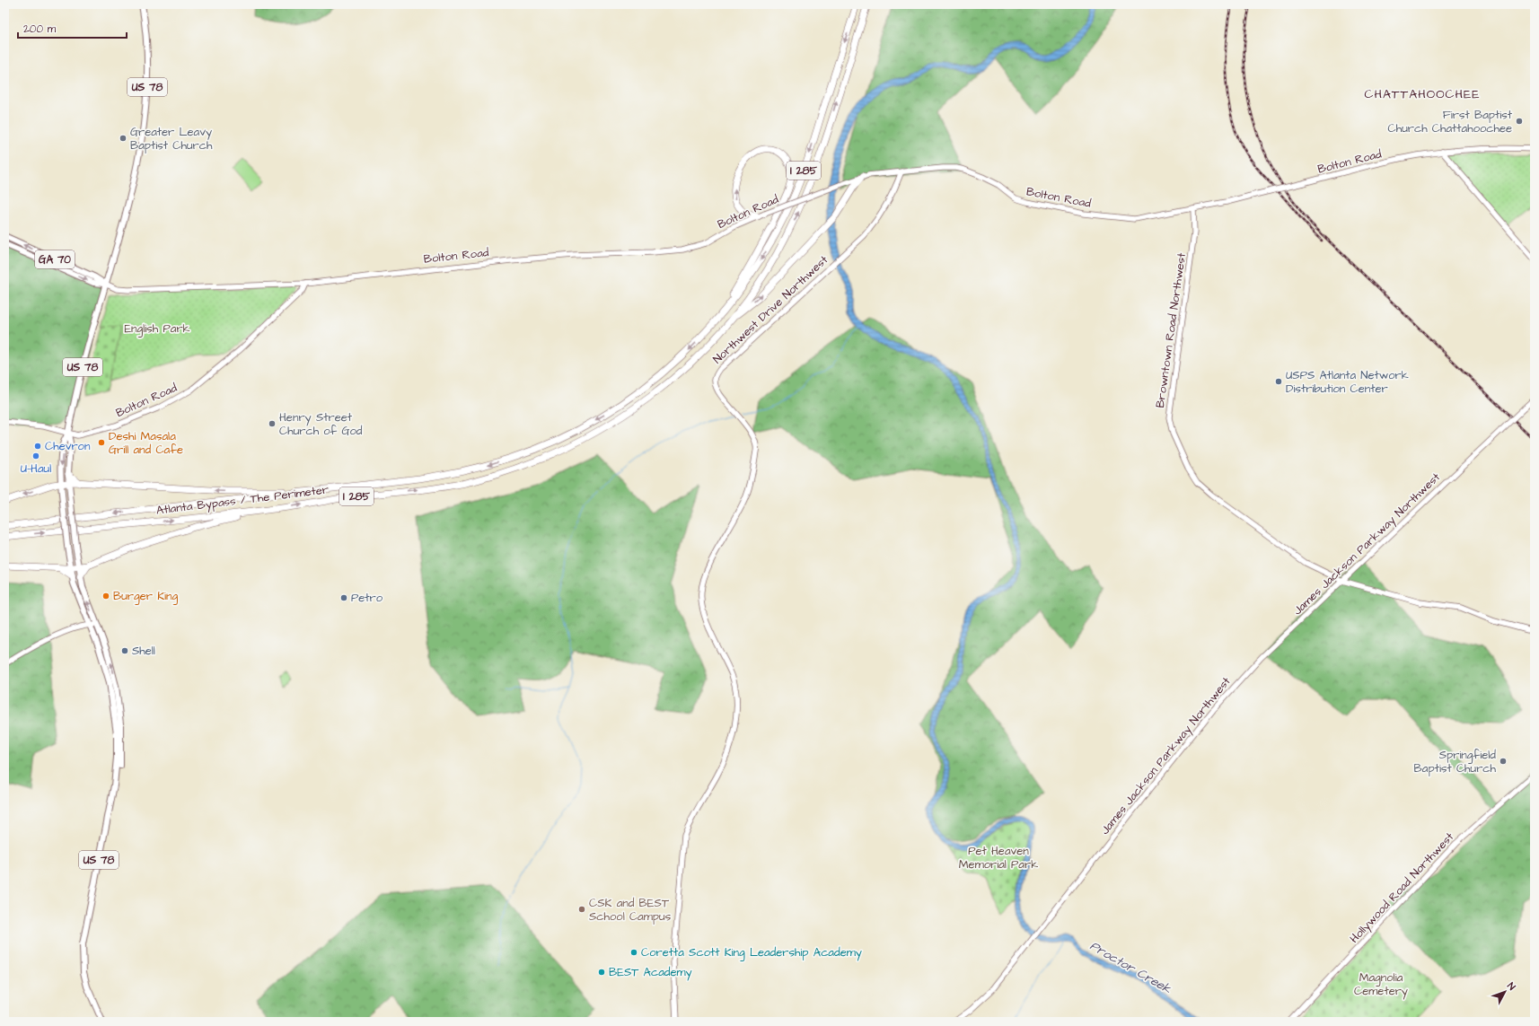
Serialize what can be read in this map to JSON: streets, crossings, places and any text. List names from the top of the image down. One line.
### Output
{"streets":{"highway":["I 285","Atlanta Bypass / The Perimeter"],"main road":["US 78","GA 70"],"street":["Bolton Road","Northwest Drive Northwest","Browntown Road Northwest","James Jackson Parkway Northwest","Hollywood Road Northwest"]},"crossings":[["US 78","Bolton Road"],["US 78","GA 70"],["Bolton Road","Northwest Drive Northwest"],["Bolton Road","Browntown Road Northwest"],["Browntown Road Northwest","James Jackson Parkway Northwest"]],"districts":["CHATTAHOOCHEE"],"water":["Proctor Creek"],"parks":["English Park","Pet Heaven Memorial Park","Magnolia Cemetery"],"places":["First Baptist Church Chattahoochee","Greater Leavy Baptist Church","USPS Atlanta Network Distribution Center","Henry Street Church of God","Deshi Masala Grill and Cafe","Chevron","U-Haul","Burger King","Petro","Shell","Springfield Baptist Church","CSK and BEST School Campus","Coretta Scott King Leadership Academy","BEST Academy"],"scale_bar":"200 m","north":"top right"}
